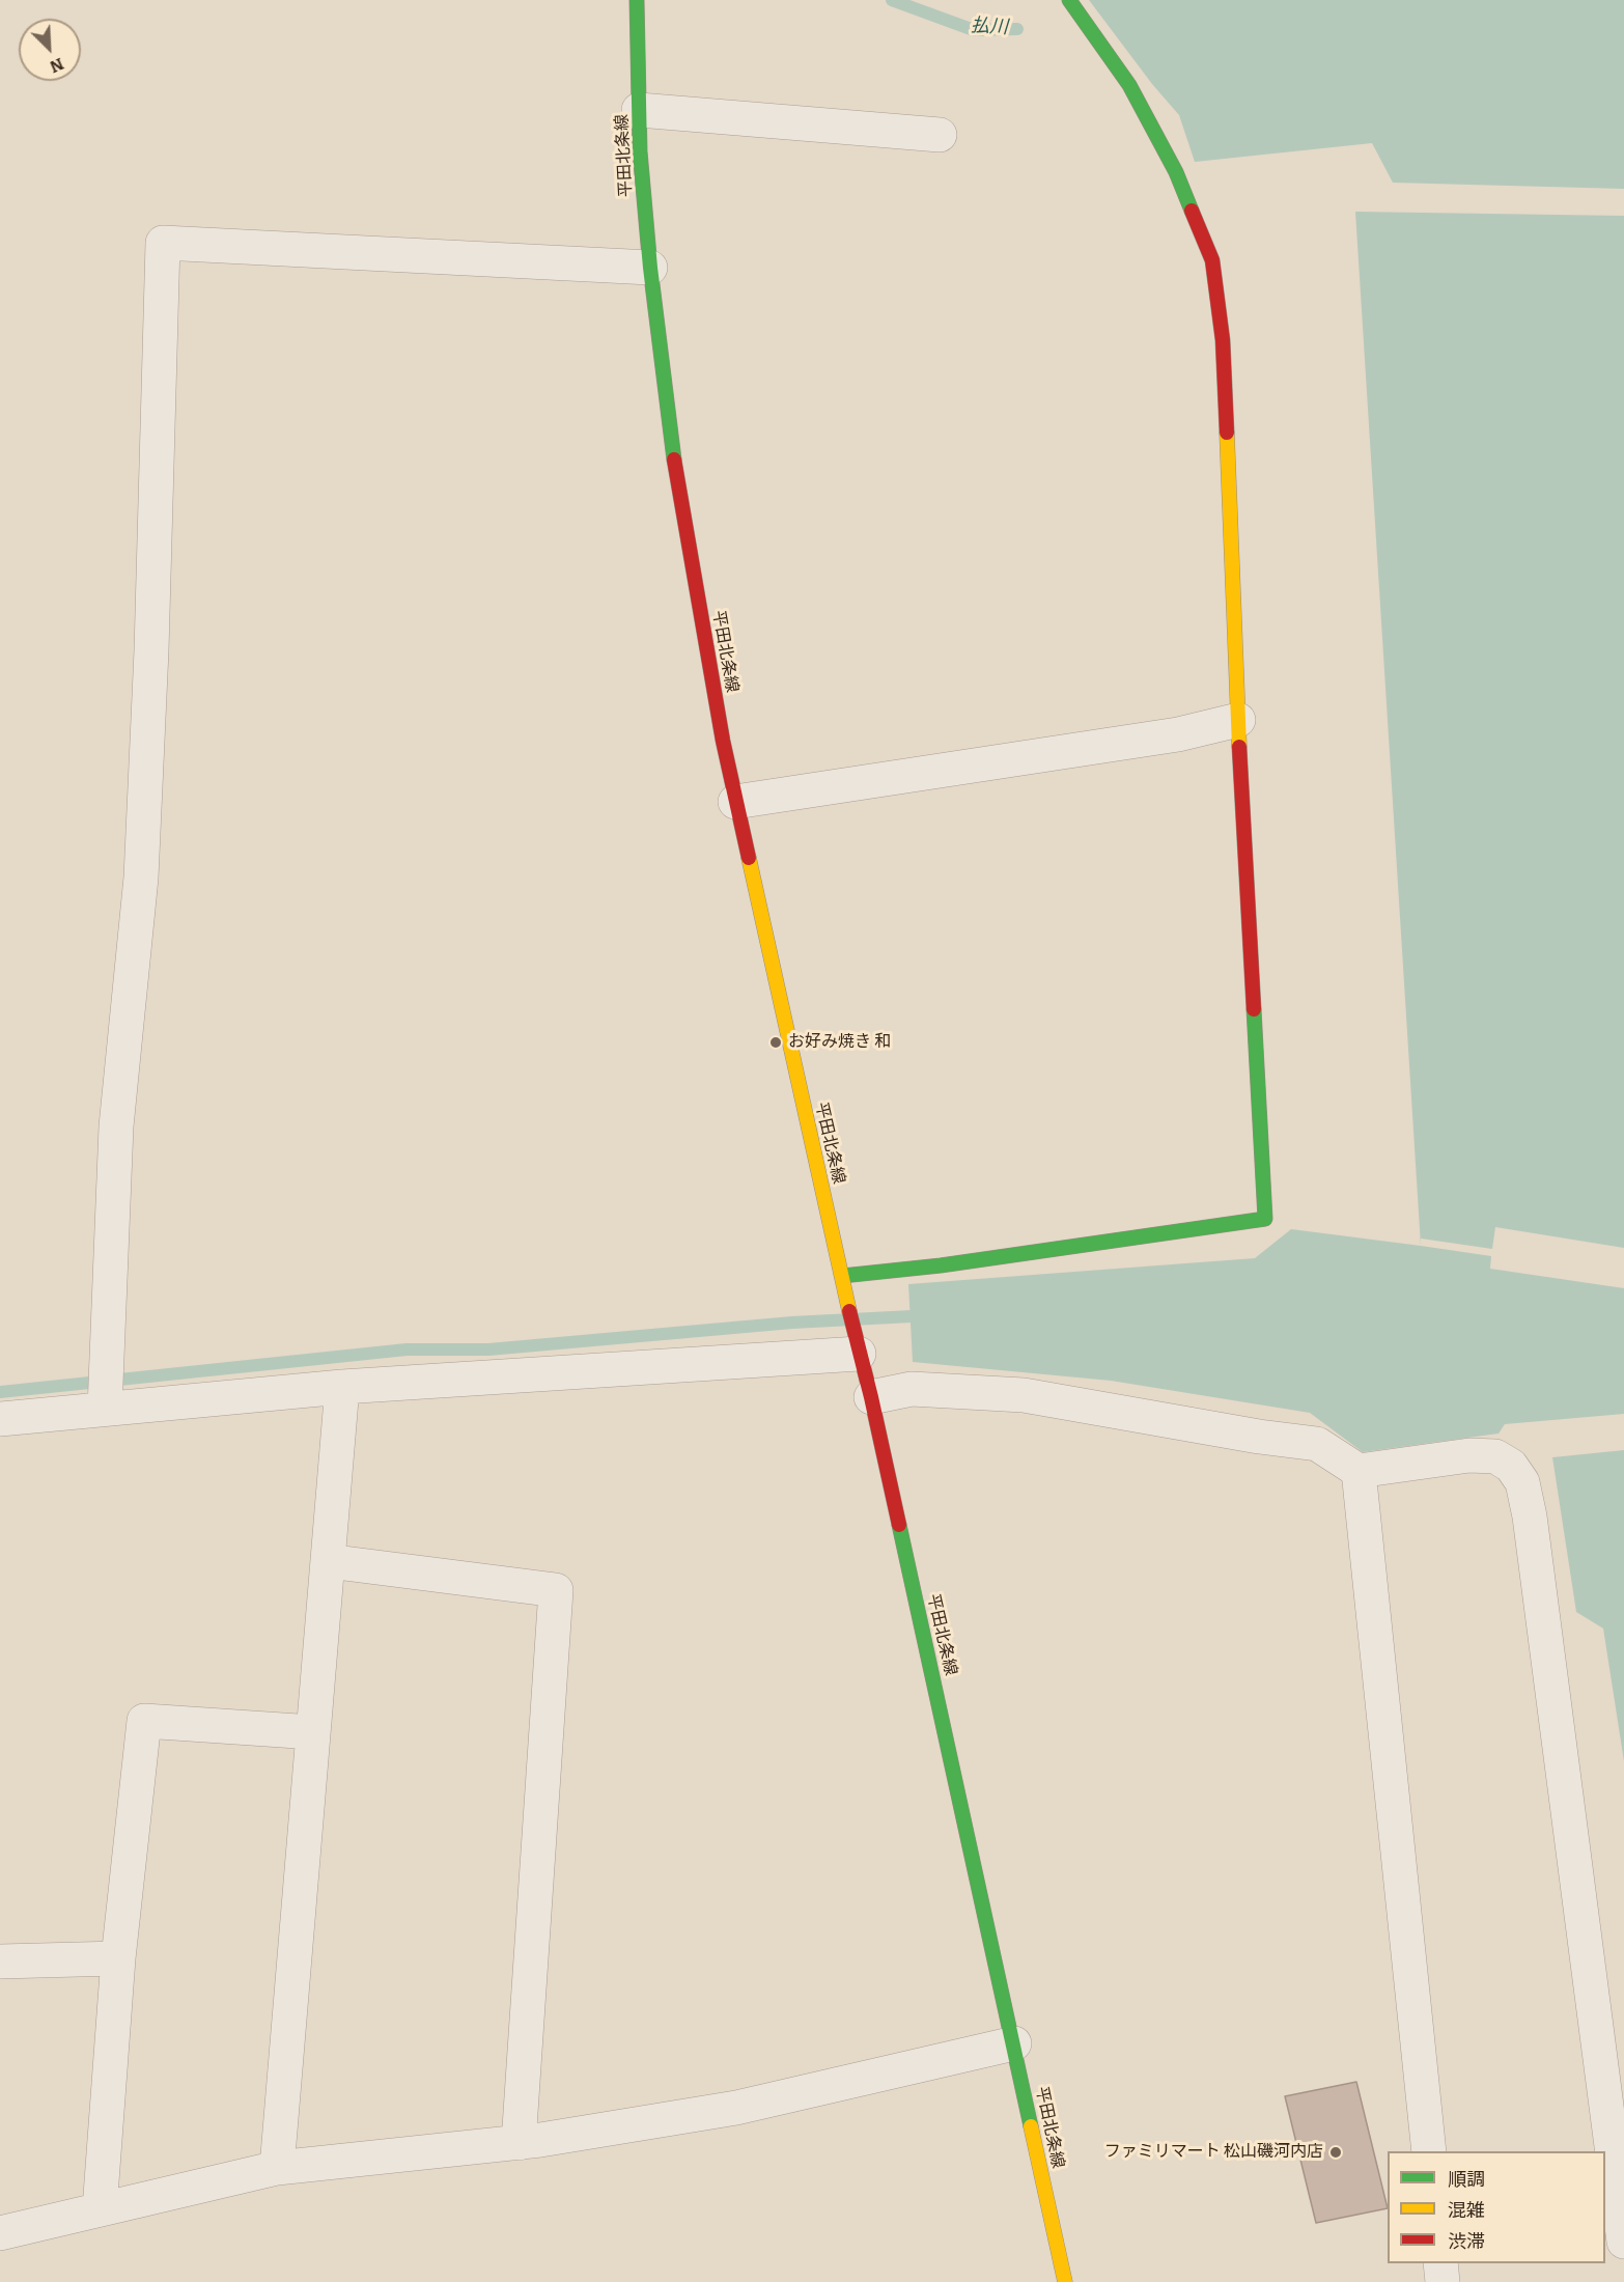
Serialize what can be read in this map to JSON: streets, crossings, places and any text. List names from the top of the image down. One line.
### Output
{"streets":{"main road":["平田北条線"]},"water":["払川"],"places":["お好み焼き 和","ファミリマート 松山磯河内店"],"legend":["順調","混雑","渋滞"],"north":"bottom right"}
